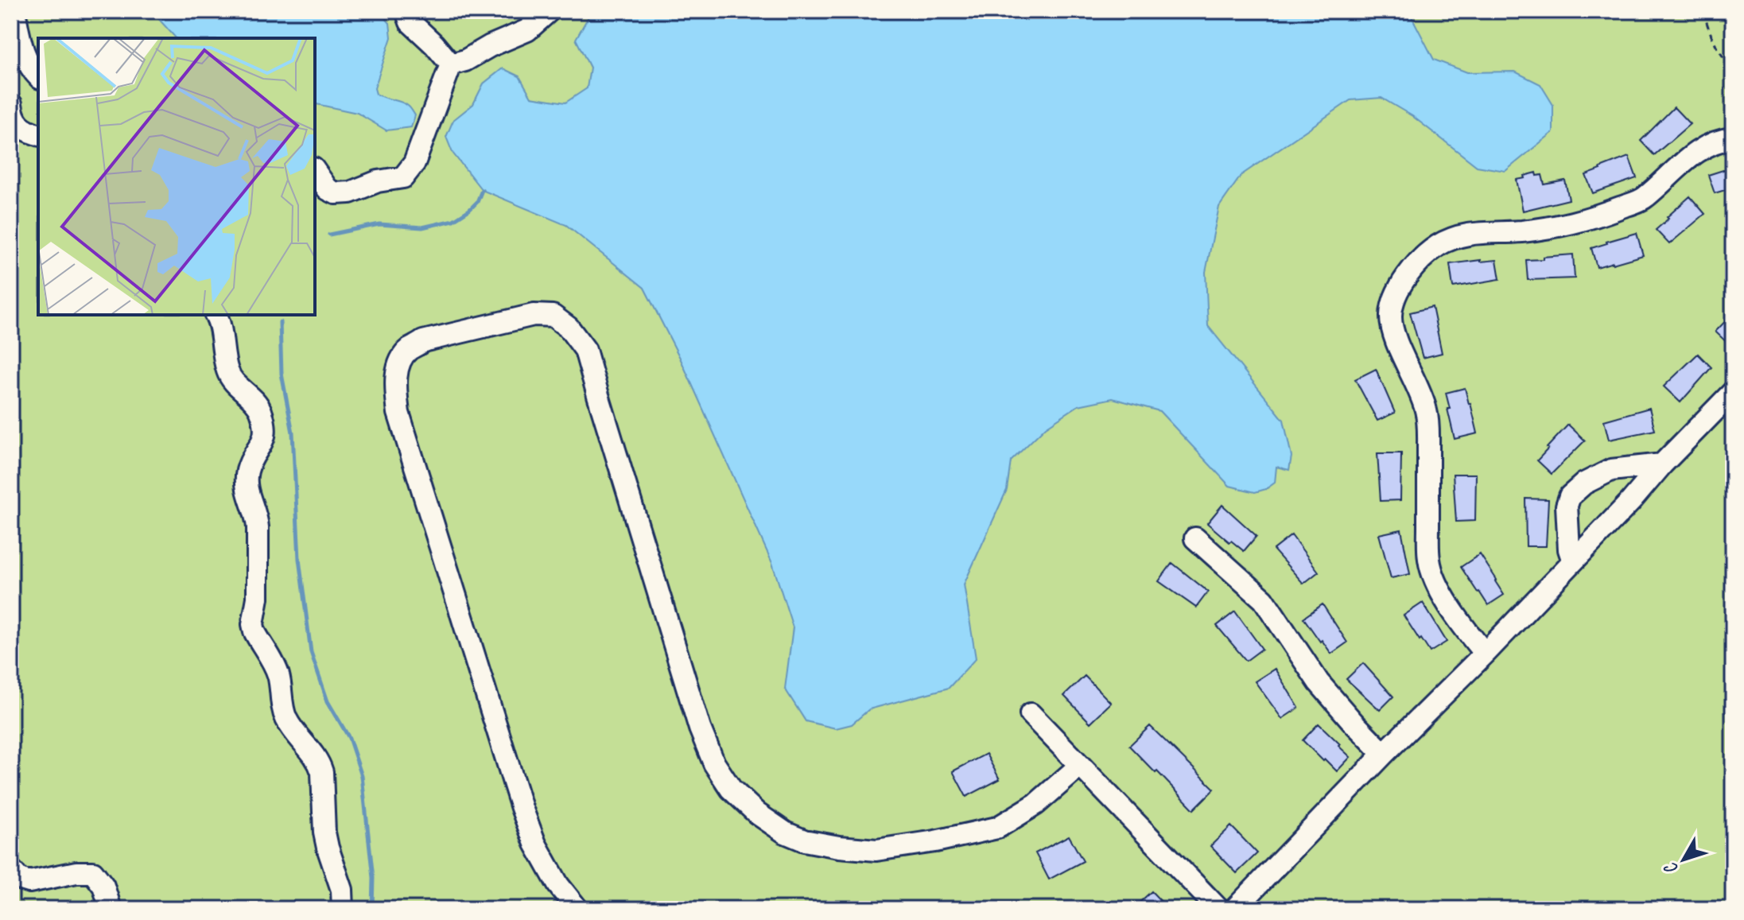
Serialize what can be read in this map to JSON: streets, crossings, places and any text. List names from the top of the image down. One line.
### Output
{"north":"bottom left"}
